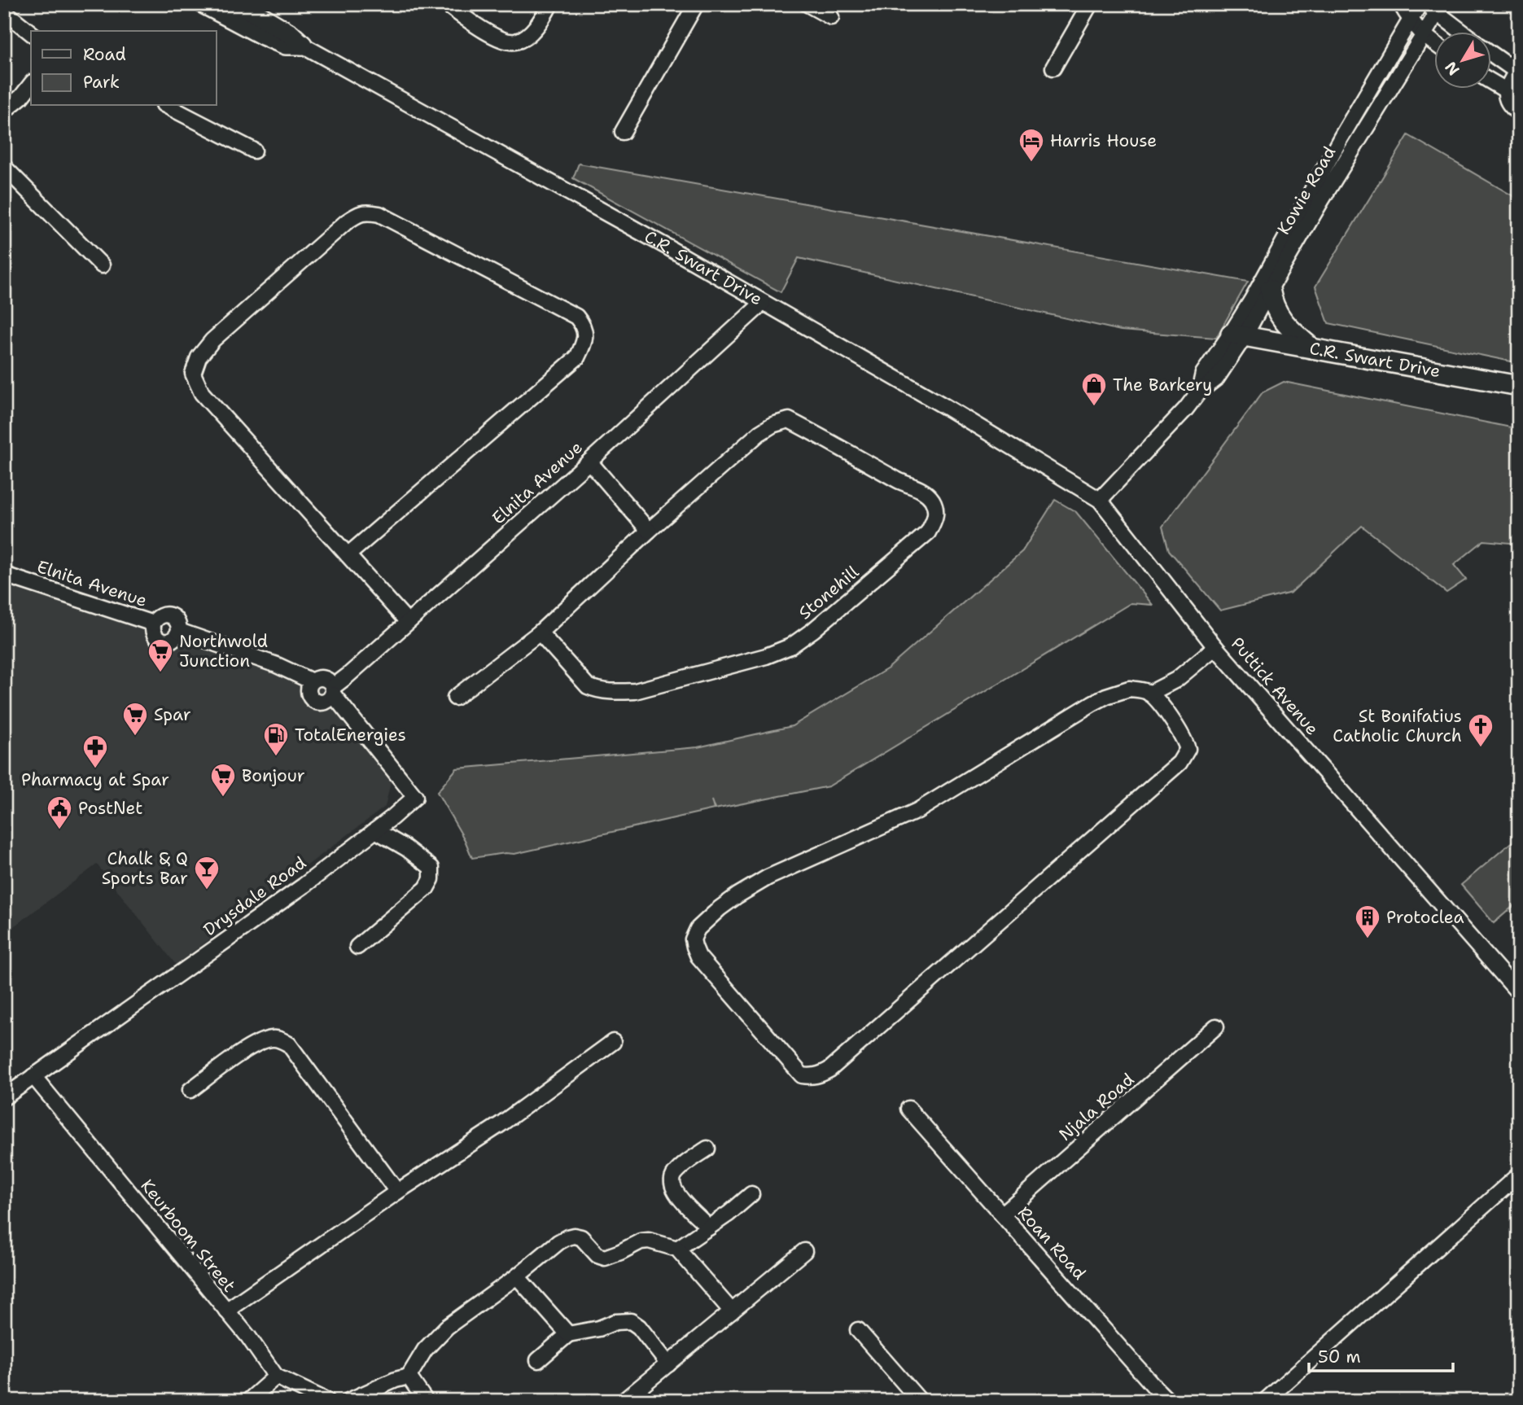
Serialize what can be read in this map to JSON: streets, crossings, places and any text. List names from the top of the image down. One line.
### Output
{"streets":{"street":["Kowie Road","C.R. Swart Drive","Elnita Avenue","Stonehill","Puttick Avenue","Drysdale Road","Njala Road","Keurboom Street","Roan Road"]},"crossings":[["Kowie Road","C.R. Swart Drive"],["Kowie Road","Puttick Avenue"],["C.R. Swart Drive","Elnita Avenue"],["C.R. Swart Drive","Puttick Avenue"],["Elnita Avenue","Drysdale Road"],["Drysdale Road","Keurboom Street"],["Njala Road","Roan Road"]],"places":{"hotel":["Harris House"],"shop":["The Barkery"],"supermarket":["Northwold Junction","Spar","Bonjour"],"church":["St Bonifatius Catholic Church"],"fuel station":["TotalEnergies"],"pharmacy":["Pharmacy at Spar"],"public building":["PostNet"],"bar":["Chalk & Q Sports Bar"],"building":["Protoclea"]},"legend":["Road","Park"],"scale_bar":"50 m","north":"bottom left"}
